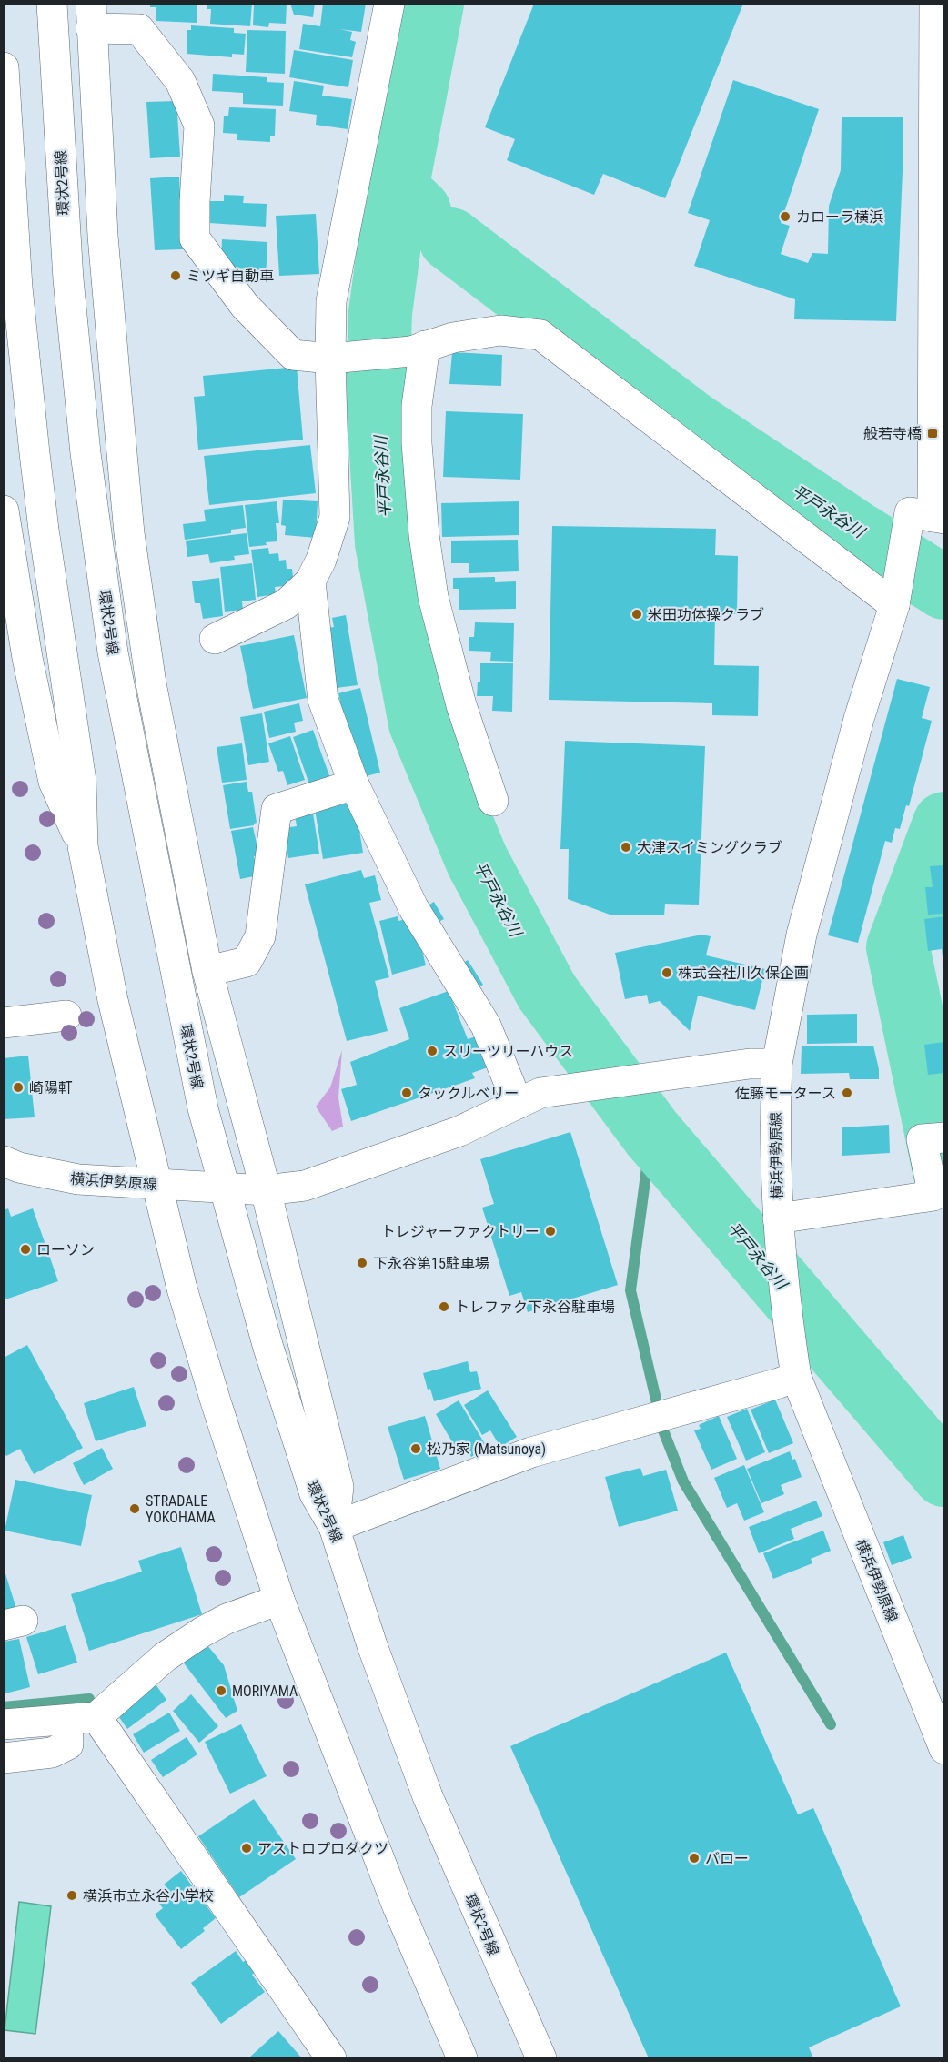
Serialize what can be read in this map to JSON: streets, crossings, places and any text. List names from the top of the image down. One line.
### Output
{"streets":{"main road":["環状2号線","横浜伊勢原線"]},"crossings":[["環状2号線","横浜伊勢原線"]],"water":["平戸永谷川"],"places":{"other":["カローラ横浜","ミツギ自動車","米田功体操クラブ","大津スイミングクラブ","株式会社川久保企画","スリーツリーハウス","崎陽軒","タックルベリー","佐藤モータース","トレジャーファクトリー","ローソン","下永谷第15駐車場","トレファク下永谷駐車場","松乃家 (Matsunoya)","STRADALE YOKOHAMA","MORIYAMA","アストロプロダクツ","バロー","横浜市立永谷小学校"],"transit":["般若寺橋"]}}
